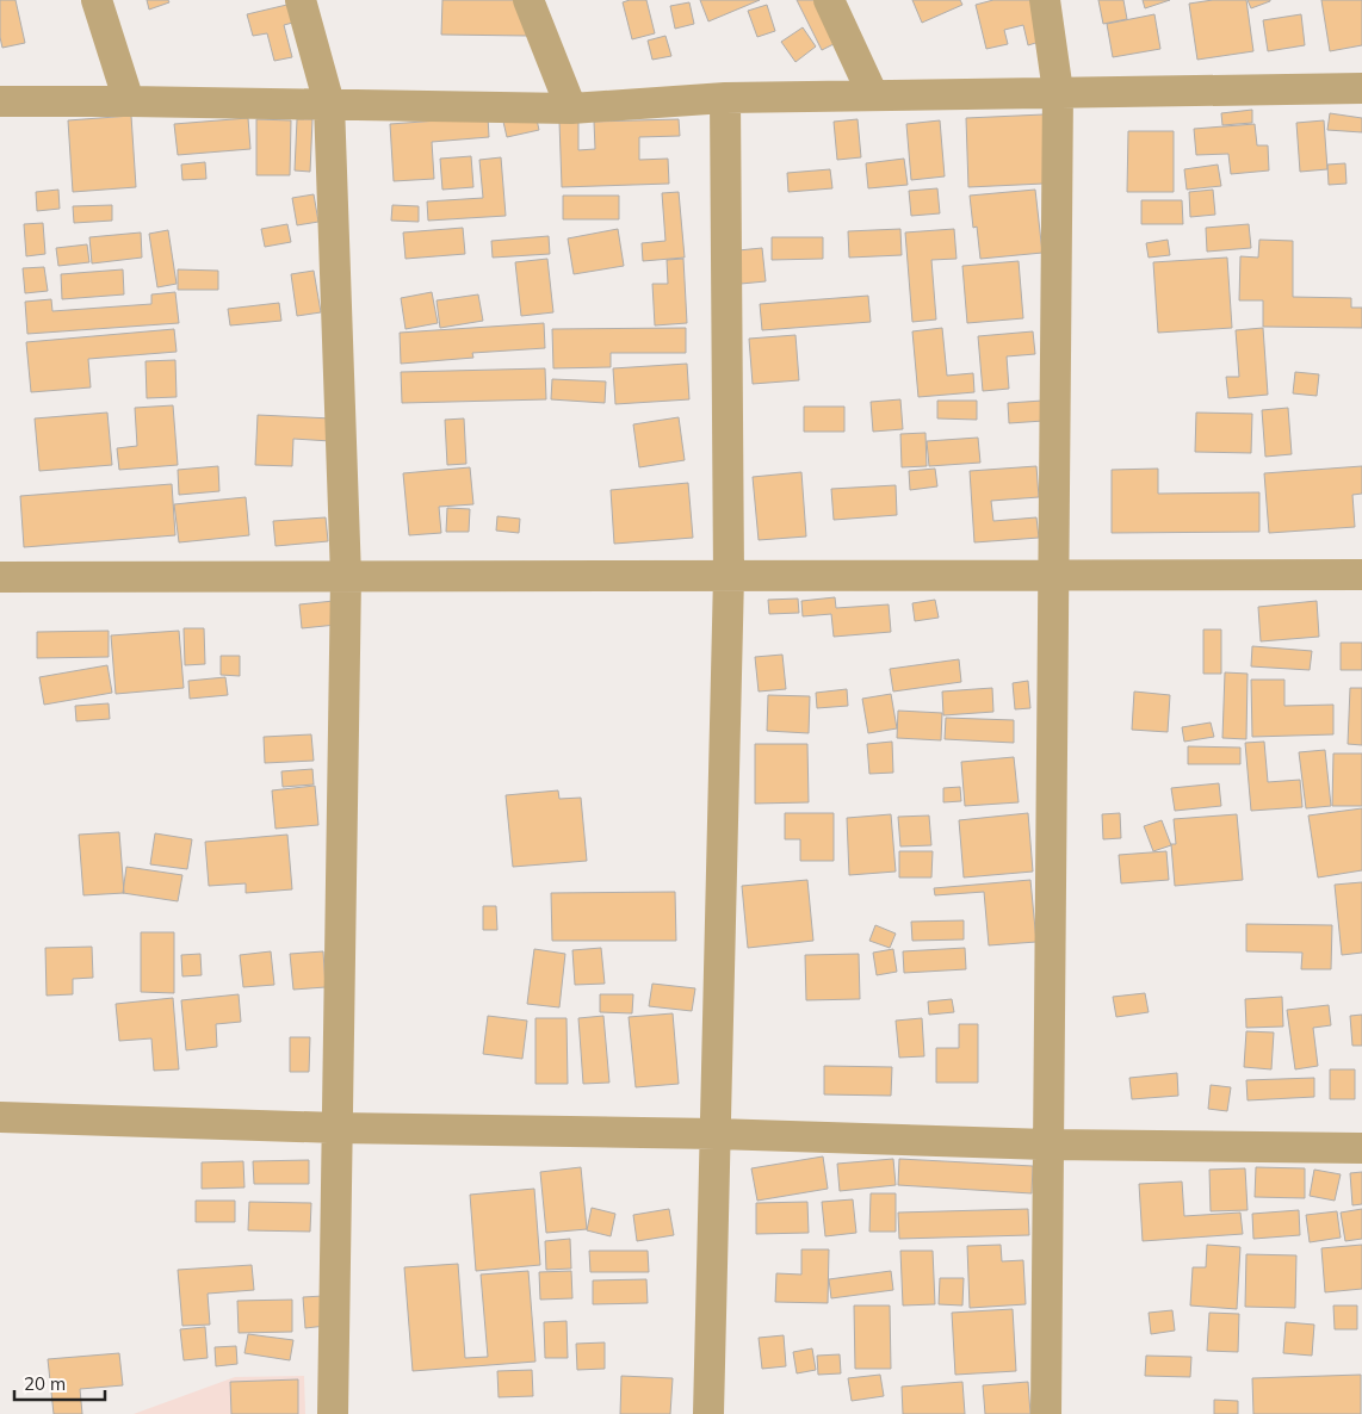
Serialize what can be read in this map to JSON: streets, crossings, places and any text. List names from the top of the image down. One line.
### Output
{"scale_bar":"20 m"}
